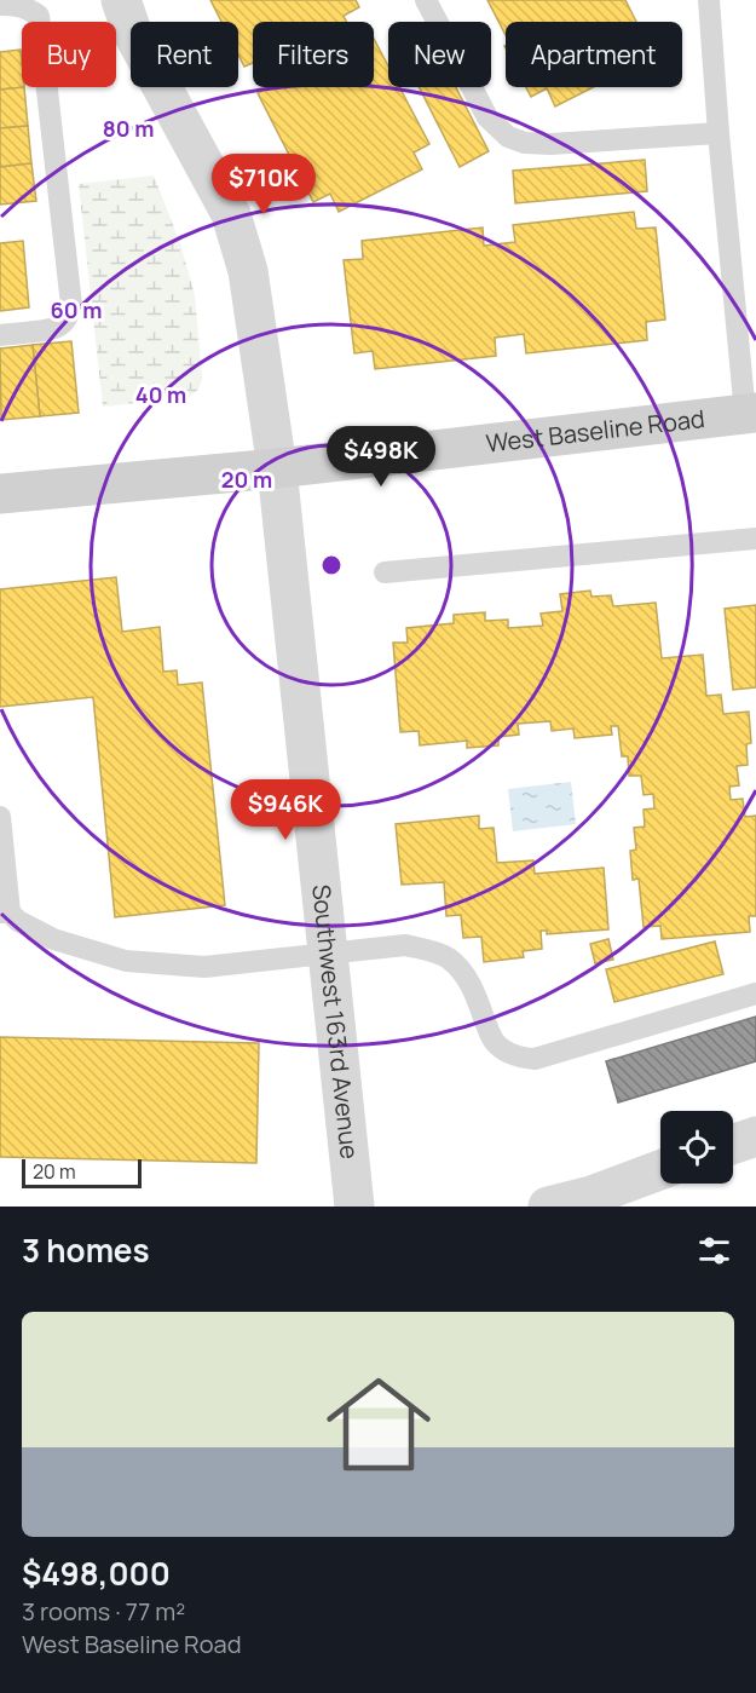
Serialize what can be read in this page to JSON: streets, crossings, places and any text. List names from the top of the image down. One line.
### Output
{"streets":{"street":["West Baseline Road","Southwest 163rd Avenue"]},"crossings":[["West Baseline Road","Southwest 163rd Avenue"]],"scale_bar":"20 m","page":{"chip":["Buy","Rent","Filters","New","Apartment"],"price":["$710K","$498K","$946K"],"scale":"20 m","heading":"3 homes","list":[{"name":"$498,000","note":"3 rooms · 77 m² · West Baseline Road"}]},"rings":["80 m","60 m","40 m","20 m"]}
